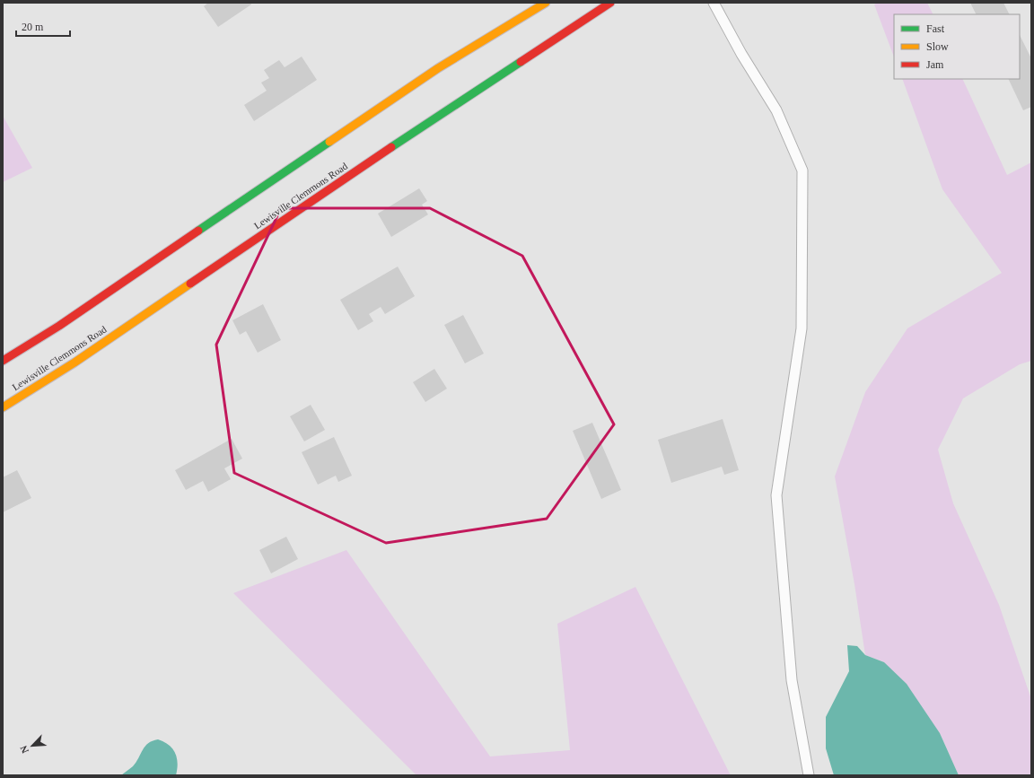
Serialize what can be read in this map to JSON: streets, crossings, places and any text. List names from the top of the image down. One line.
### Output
{"streets":{"main road":["Lewisville Clemmons Road"]},"legend":["Fast","Slow","Jam"],"scale_bar":"20 m","north":"bottom left"}
